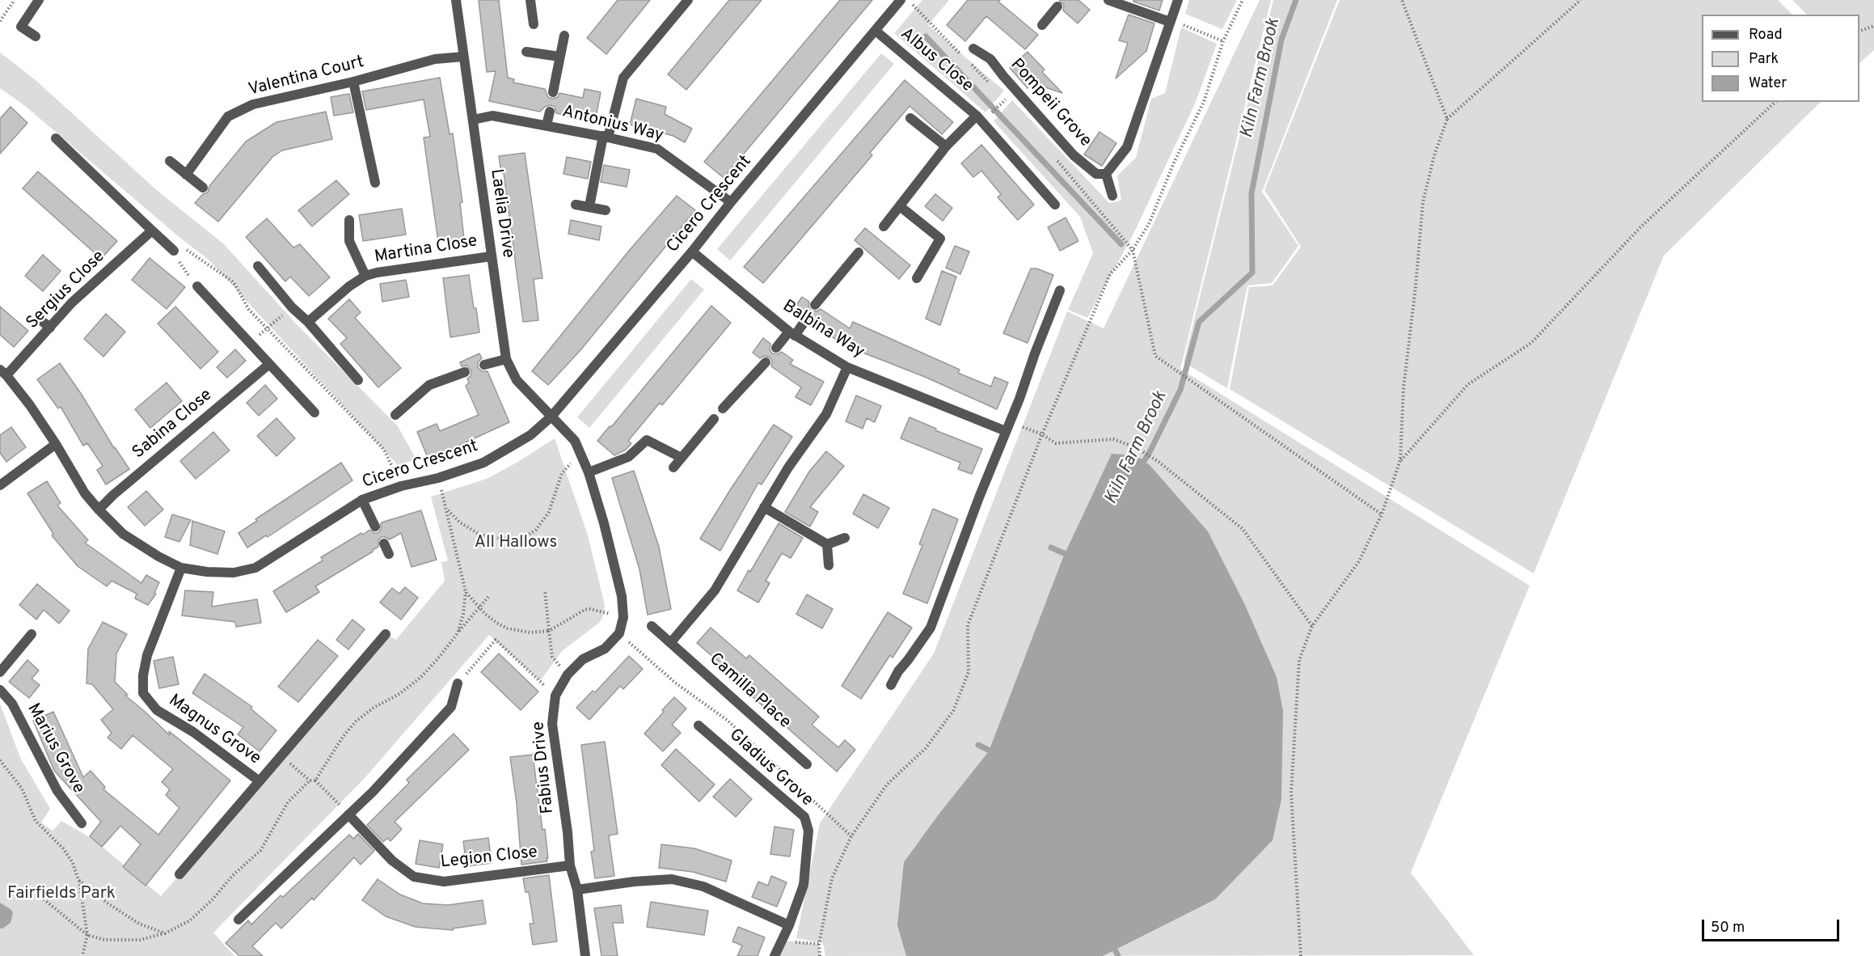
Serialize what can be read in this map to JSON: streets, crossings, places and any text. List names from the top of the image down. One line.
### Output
{"streets":{"street":["Albus Close","Valentina Court","Pompeii Grove","Antonius Way","Cicero Crescent","Laelia Drive","Martina Close","Sergius Close","Balbina Way","Sabina Close","Camilla Place","Magnus Grove","Marius Grove","Fabius Drive","Gladius Grove","Legion Close"]},"crossings":[["Albus Close","Cicero Crescent"],["Valentina Court","Laelia Drive"],["Antonius Way","Cicero Crescent"],["Antonius Way","Laelia Drive"],["Cicero Crescent","Laelia Drive"],["Cicero Crescent","Sergius Close"],["Cicero Crescent","Balbina Way"],["Cicero Crescent","Sabina Close"],["Cicero Crescent","Magnus Grove"],["Laelia Drive","Martina Close"],["Fabius Drive","Legion Close"]],"water":["Kiln Farm Brook"],"parks":["All Hallows","Fairfields Park"],"legend":["Road","Park","Water"],"scale_bar":"50 m"}
